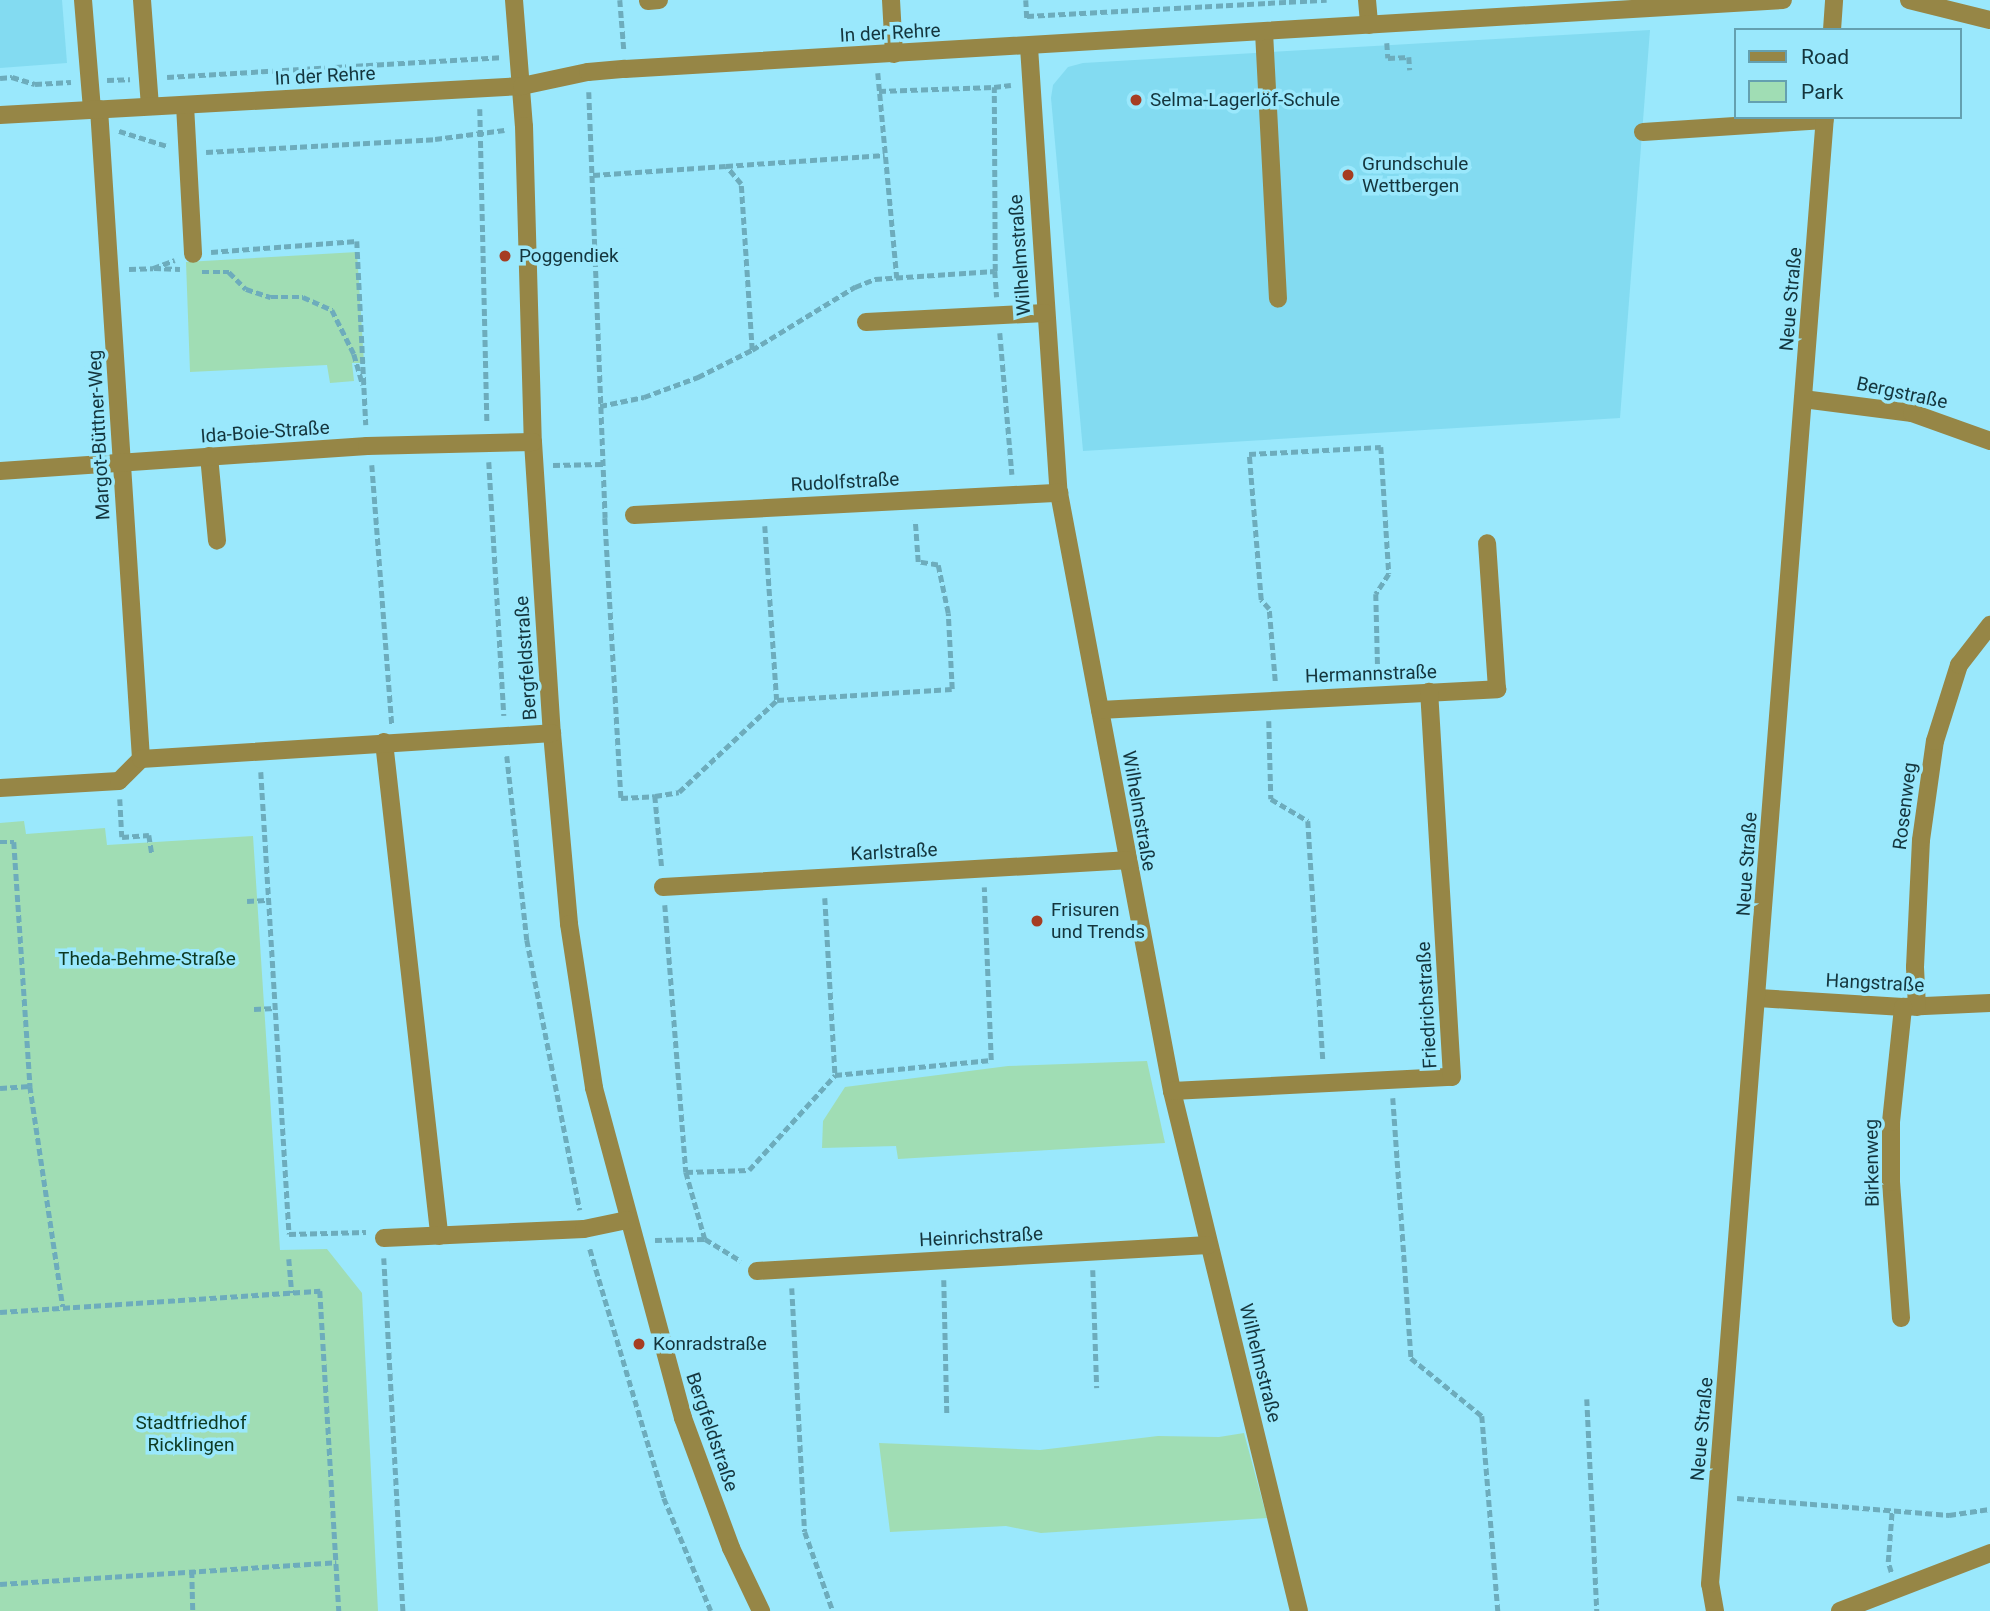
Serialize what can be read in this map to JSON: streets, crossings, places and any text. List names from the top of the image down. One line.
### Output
{"streets":{"street":["In der Rehre","Wilhelmstraße","Neue Straße","Bergstraße","Ida-Boie-Straße","Margot-Büttner-Weg","Rudolfstraße","Bergfeldstraße","Hermannstraße","Rosenweg","Karlstraße","Hangstraße","Friedrichstraße","Birkenweg","Heinrichstraße"]},"crossings":[["In der Rehre","Wilhelmstraße"],["In der Rehre","Margot-Büttner-Weg"],["In der Rehre","Bergfeldstraße"],["Wilhelmstraße","Rudolfstraße"],["Wilhelmstraße","Hermannstraße"],["Wilhelmstraße","Karlstraße"],["Wilhelmstraße","Friedrichstraße"],["Wilhelmstraße","Heinrichstraße"],["Neue Straße","Bergstraße"],["Neue Straße","Hangstraße"],["Ida-Boie-Straße","Margot-Büttner-Weg"],["Ida-Boie-Straße","Bergfeldstraße"],["Hermannstraße","Friedrichstraße"],["Rosenweg","Hangstraße"],["Rosenweg","Birkenweg"],["Hangstraße","Birkenweg"]],"parks":["Theda-Behme-Straße","Stadtfriedhof Ricklingen"],"places":["Selma-Lagerlöf-Schule","Grundschule Wettbergen","Poggendiek","Frisuren und Trends","Konradstraße"],"legend":["Road","Park"]}
